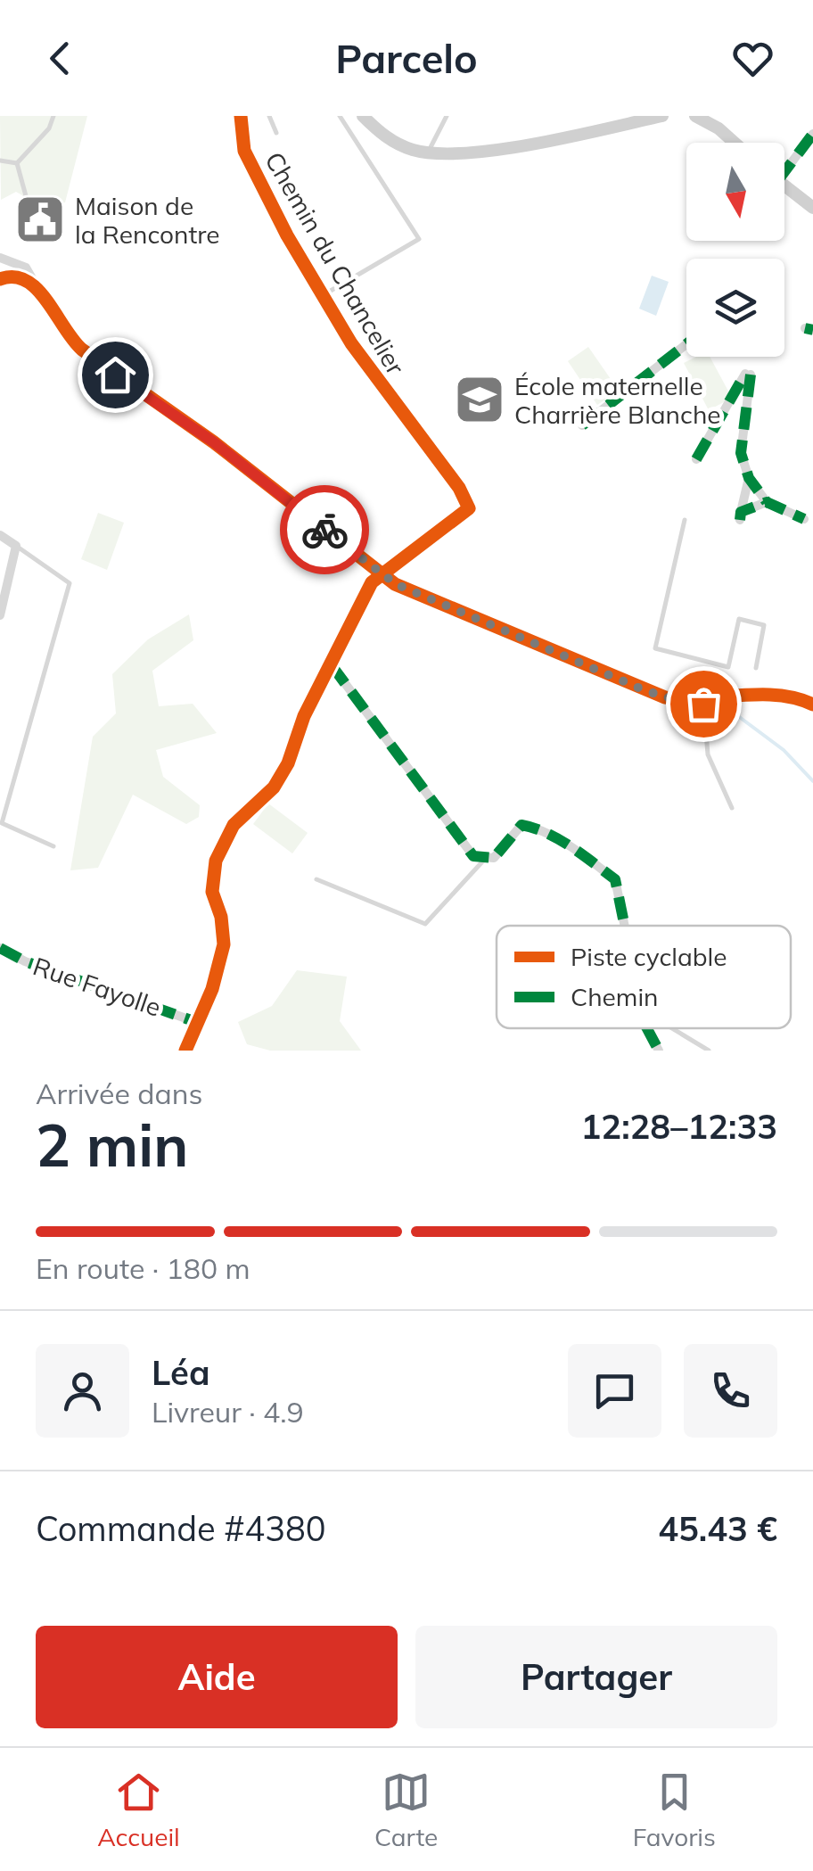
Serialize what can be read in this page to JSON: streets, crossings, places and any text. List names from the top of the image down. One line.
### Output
{"streets":{"street":["Chemin du Chancelier","Rue Fayolle"]},"places":{"public building":["Maison de la Rencontre"],"school or university":["École maternelle Charrière Blanche"]},"legend":["Piste cyclable","Chemin"],"north":"bottom","page":{"header":"Parcelo","heading":["2 min","Arrivée dans","12:28–12:33"],"panel":["Léa","Livreur · 4.9","Commande #4380","45.43 €"],"bar":"En route · 180 m","buttons":["Aide","Partager"],"tabs":["Accueil","Carte","Favoris"]}}
